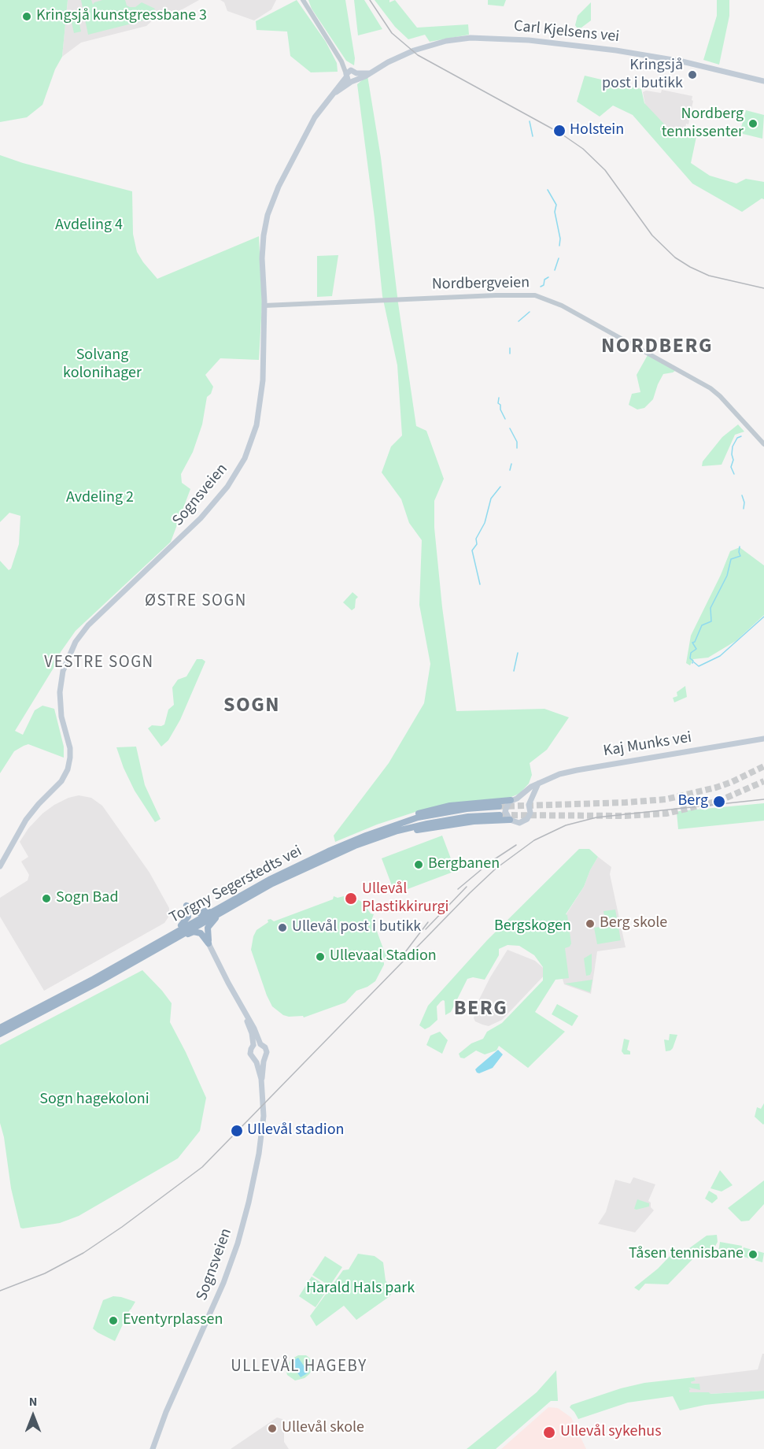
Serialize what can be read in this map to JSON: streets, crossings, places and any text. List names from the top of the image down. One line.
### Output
{"streets":{"highway":["Torgny Segerstedts vei"],"main road":["Carl Kjelsens vei","Sognsveien","Kaj Munks vei"],"street":["Nordbergveien"]},"crossings":[["Carl Kjelsens vei","Sognsveien"],["Nordbergveien","Sognsveien"]],"districts":["NORDBERG","ØSTRE SOGN","VESTRE SOGN","SOGN","BERG","ULLEVÅL HAGEBY"],"parks":["Avdeling 4","Solvang kolonihager","Avdeling 2","Bergskogen","Sogn hagekoloni","Harald Hals park"],"places":["Kringsjå kunstgressbane 3","Kringsjå post i butikk","Nordberg tennissenter","Holstein","Berg","Bergbanen","Sogn Bad","Ullevål Plastikkirurgi","Berg skole","Ullevål post i butikk","Ullevaal Stadion","Ullevål stadion","Tåsen tennisbane","Eventyrplassen","Ullevål skole","Ullevål sykehus"],"north":"top"}
